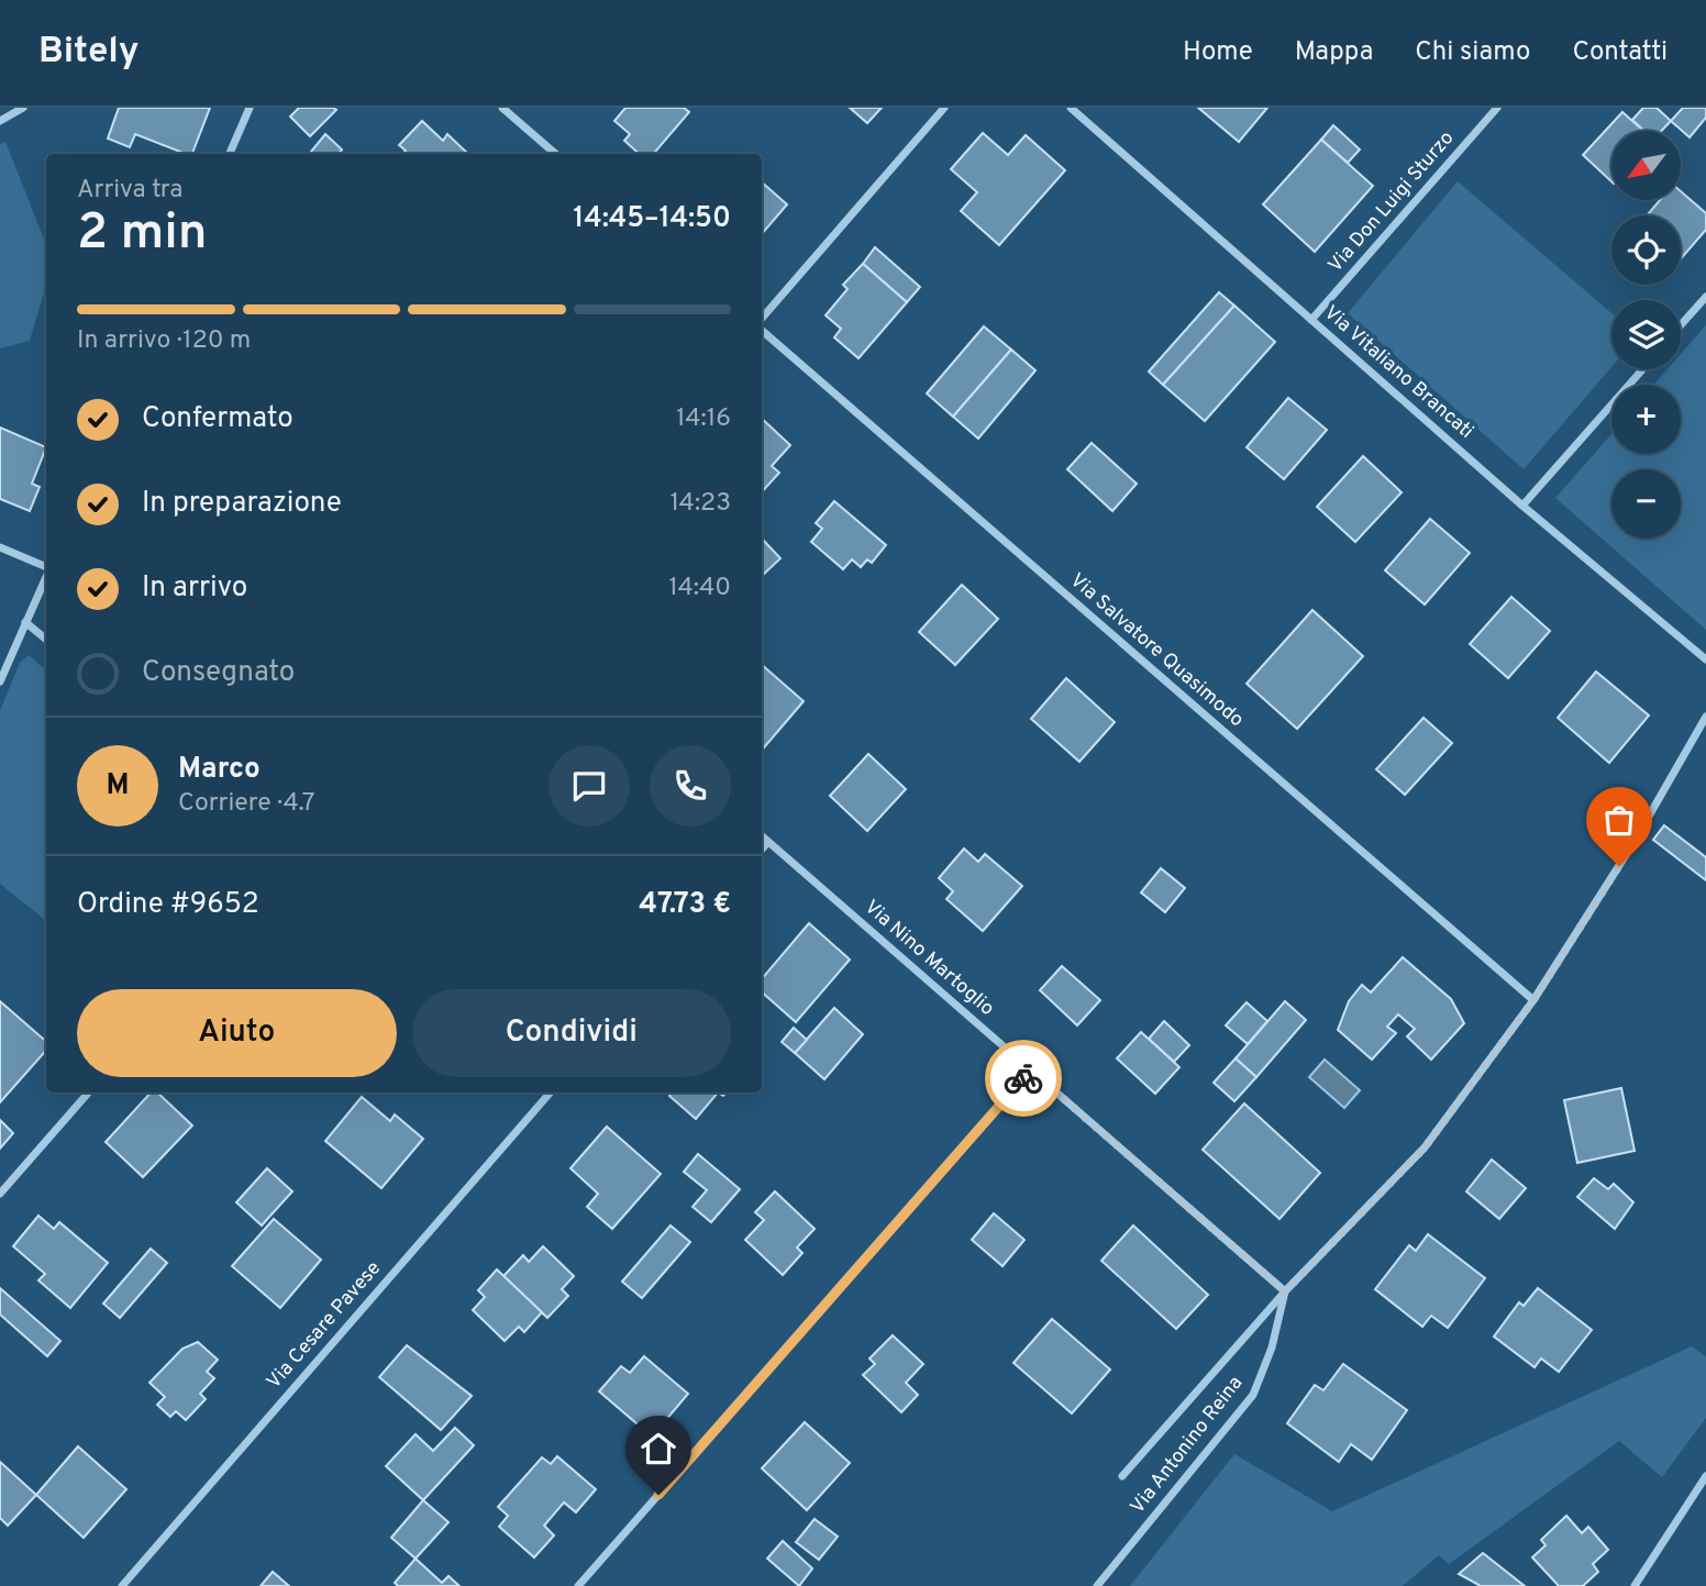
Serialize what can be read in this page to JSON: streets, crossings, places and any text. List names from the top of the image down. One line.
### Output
{"streets":{"street":["Via Don Luigi Sturzo","Via Vitaliano Brancati","Via Salvatore Quasimodo","Via Nino Martoglio","Via Cesare Pavese","Via Antonino Reina"]},"crossings":[["Via Don Luigi Sturzo","Via Vitaliano Brancati"],["Via Nino Martoglio","Via Antonino Reina"]],"north":"bottom left","page":{"header":"Bitely","nav":["Home","Mappa","Chi siamo","Contatti"],"map_buttons":["+","−"],"heading":["2 min","Arriva tra","14:45–14:50"],"panel":["Marco","Corriere · 4.7","Ordine #9652","47.73 €"],"bar":"In arrivo · 120 m","list":[["Confermato","14:16"],["In preparazione","14:23"],["In arrivo","14:40"],"Consegnato"],"round":"M","buttons":["Aiuto","Condividi"]}}
